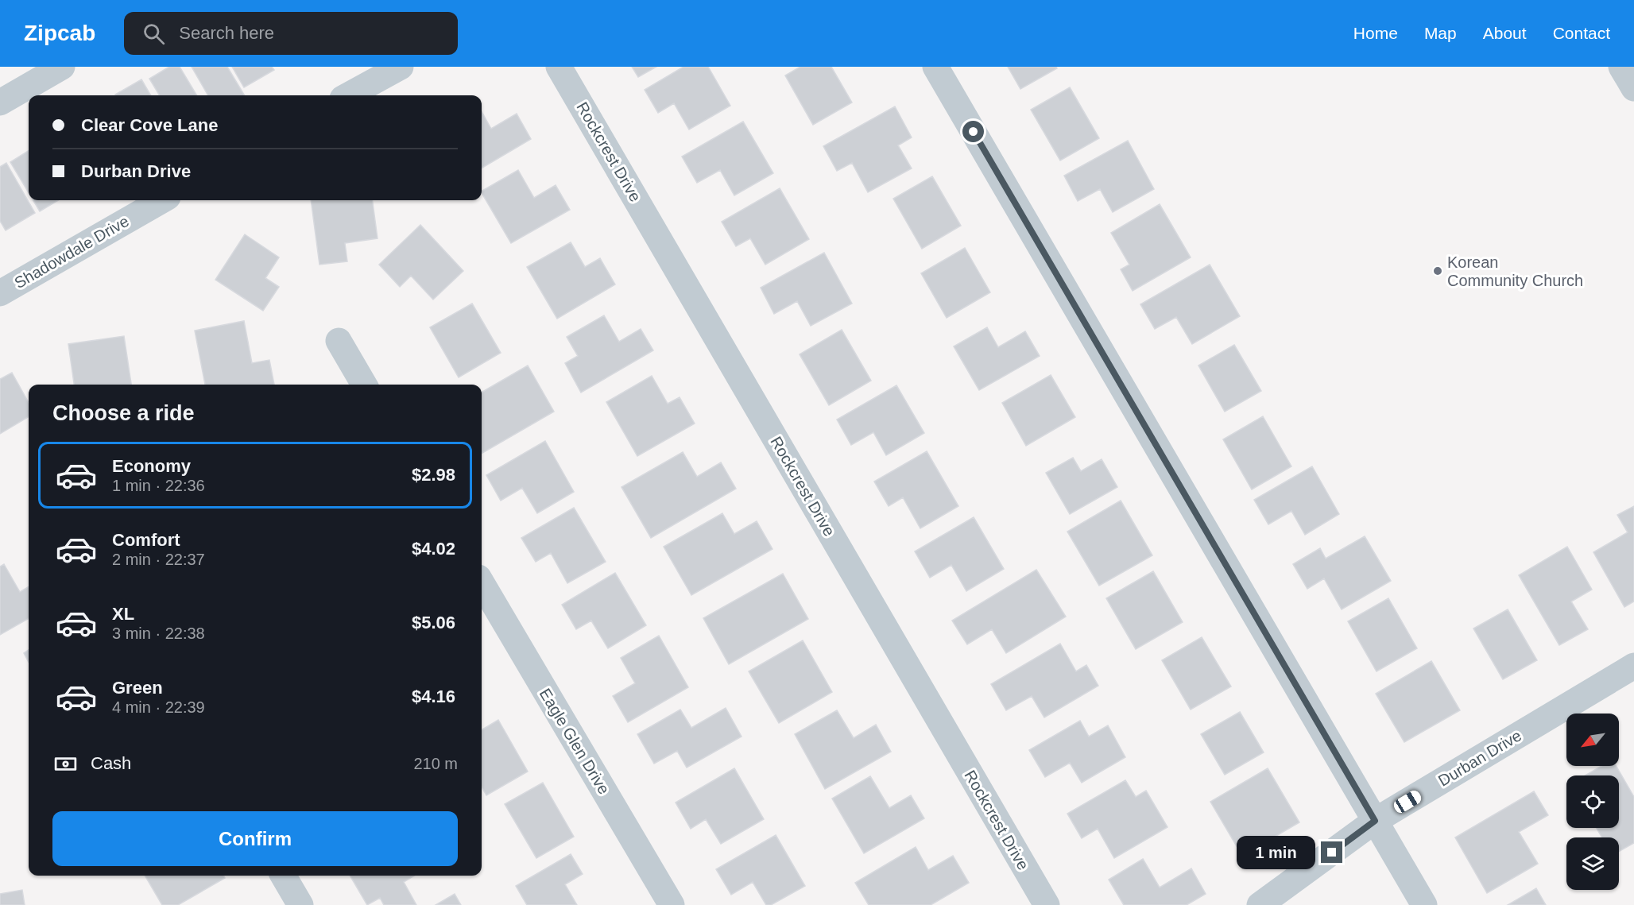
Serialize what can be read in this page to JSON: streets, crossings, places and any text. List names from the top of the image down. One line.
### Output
{"streets":{"street":["Rockcrest Drive","Shadowdale Drive","Eagle Glen Drive","Durban Drive"]},"places":["Korean Community Church"],"north":"bottom left","page":{"header":"Zipcab","search":"Search here","nav":["Home","Map","About","Contact"],"banner":["Clear Cove Lane","Durban Drive"],"heading":"Choose a ride","list":[{"name":"Economy","note":"1 min · 22:36","value":"$2.98"},{"name":"Comfort","note":"2 min · 22:37","value":"$4.02"},{"name":"XL","note":"3 min · 22:38","value":"$5.06"},{"name":"Green","note":"4 min · 22:39","value":"$4.16"}],"pay":["Cash","210 m"],"buttons":"Confirm","bubble":"1 min"}}
